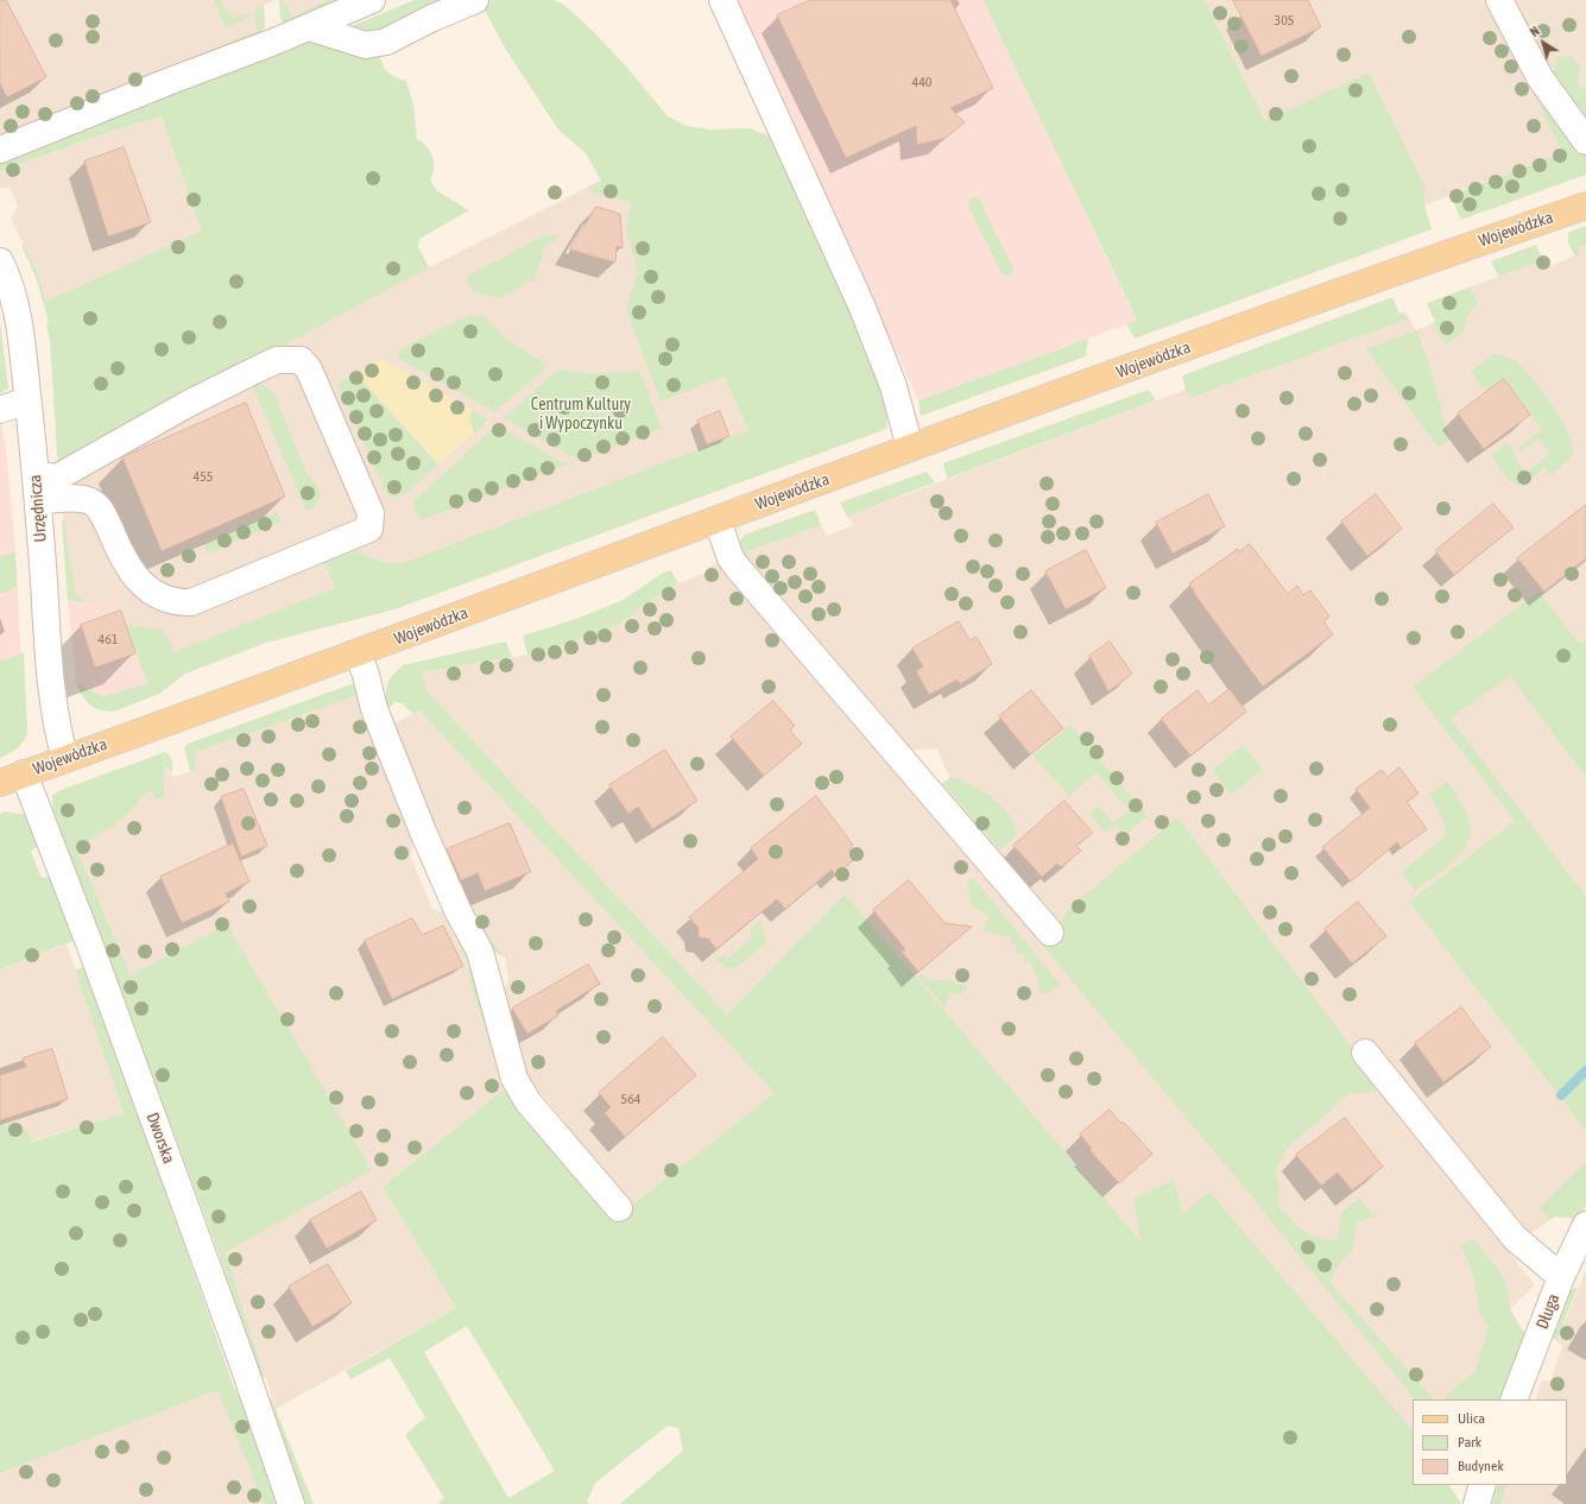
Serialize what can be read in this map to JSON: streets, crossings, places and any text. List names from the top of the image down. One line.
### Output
{"streets":{"main road":["Wojewódzka"],"street":["Urzędnicza","Dworska","Długa"]},"crossings":[["Wojewódzka","Urzędnicza"],["Wojewódzka","Dworska"]],"parks":["Centrum Kultury i Wypoczynku"],"house_numbers":["305","440","455","461","564"],"legend":["Ulica","Park","Budynek"],"north":"top left"}
